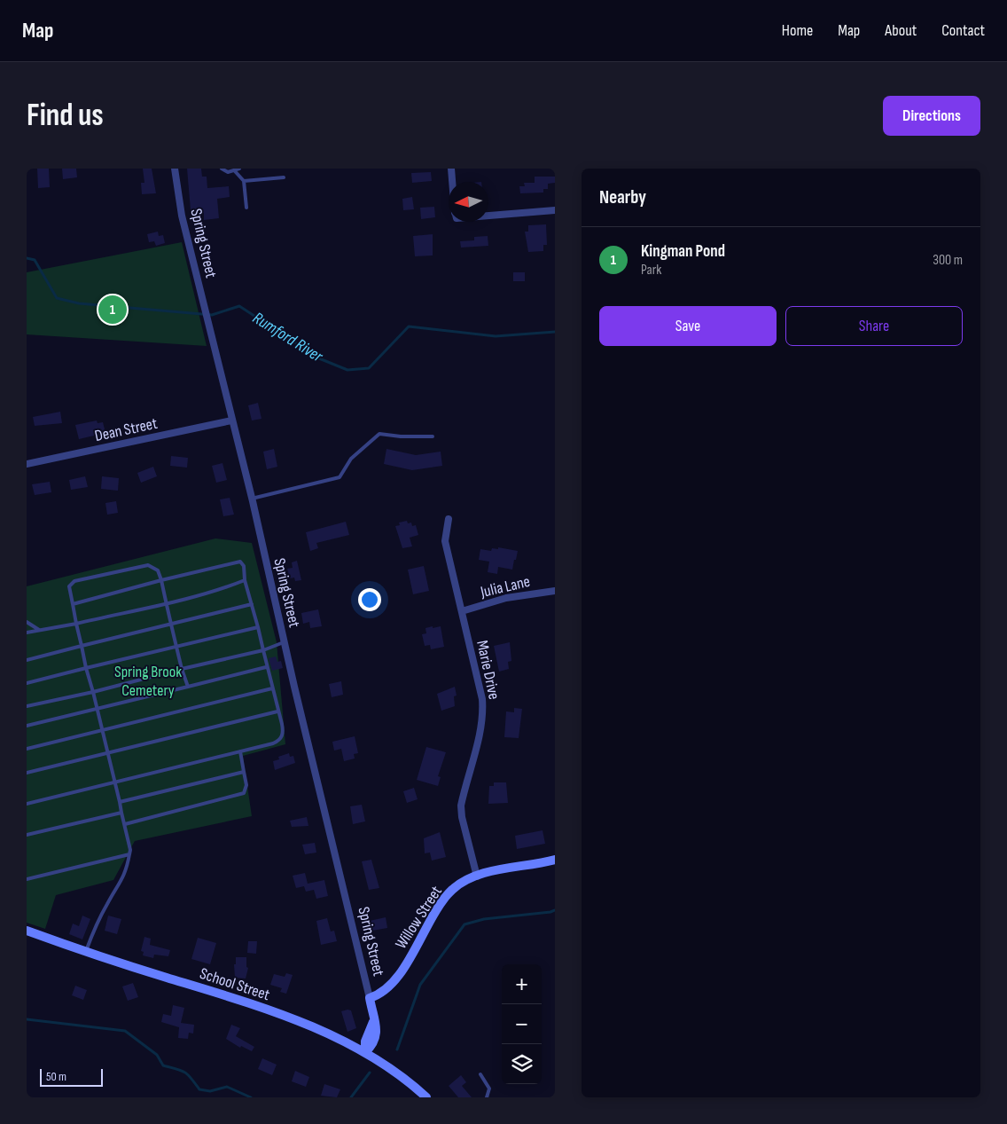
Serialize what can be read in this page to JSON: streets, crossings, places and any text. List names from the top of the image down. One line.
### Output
{"streets":{"main road":["Spring Street","Willow Street","School Street"],"street":["Dean Street","Julia Lane","Marie Drive"]},"crossings":[["Spring Street","Dean Street"],["Spring Street","Willow Street"],["Spring Street","School Street"],["Julia Lane","Marie Drive"],["Marie Drive","Willow Street"]],"water":["Rumford River"],"parks":["Spring Brook Cemetery"],"scale_bar":"50 m","north":"left","page":{"header":"Map","nav":["Home","Map","About","Contact"],"buttons":["Directions",["Save","Share"]],"title":"Find us","heading":"Nearby","list":[{"mark":"1","name":"Kingman Pond","note":"Park","value":"300 m"}],"pins":"1","map_buttons":["+","−"],"scale":"50 m"}}
